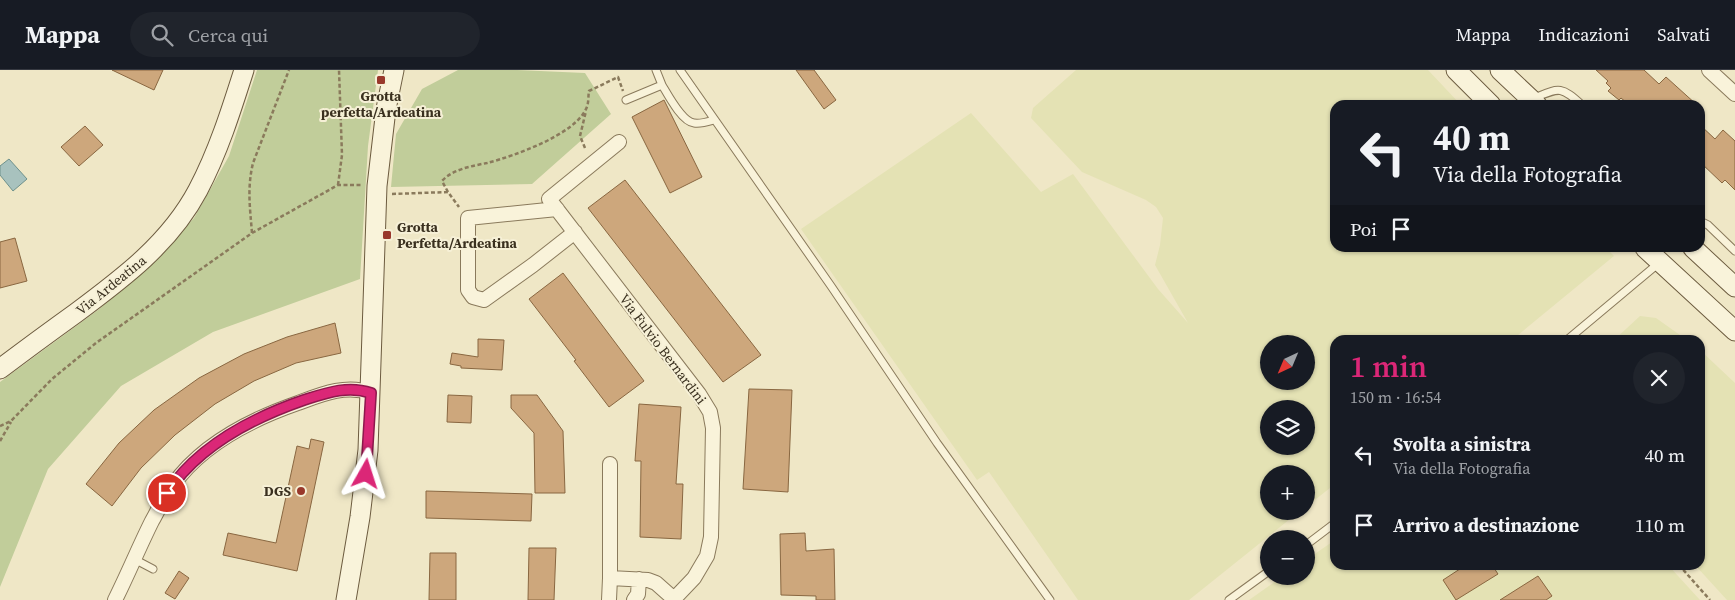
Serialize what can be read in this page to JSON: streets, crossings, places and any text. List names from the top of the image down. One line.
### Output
{"streets":{"main road":["Via Ardeatina"],"street":["Via Fulvio Bernardini"]},"places":{"transit":["Grotta perfetta/Ardeatina","Grotta Perfetta/Ardeatina"],"other":["DGS"]},"north":"bottom left","page":{"header":"Mappa","search":"Cerca qui","nav":["Mappa","Indicazioni","Salvati"],"turn":["40 m","Via della Fotografia"],"then":"Poi","map_buttons":["+","−"],"heading":["1 min","150 m · 16:54"],"list":[{"name":"Svolta a sinistra","note":"Via della Fotografia","value":"40 m"},{"name":"Arrivo a destinazione","value":"110 m"}]}}
